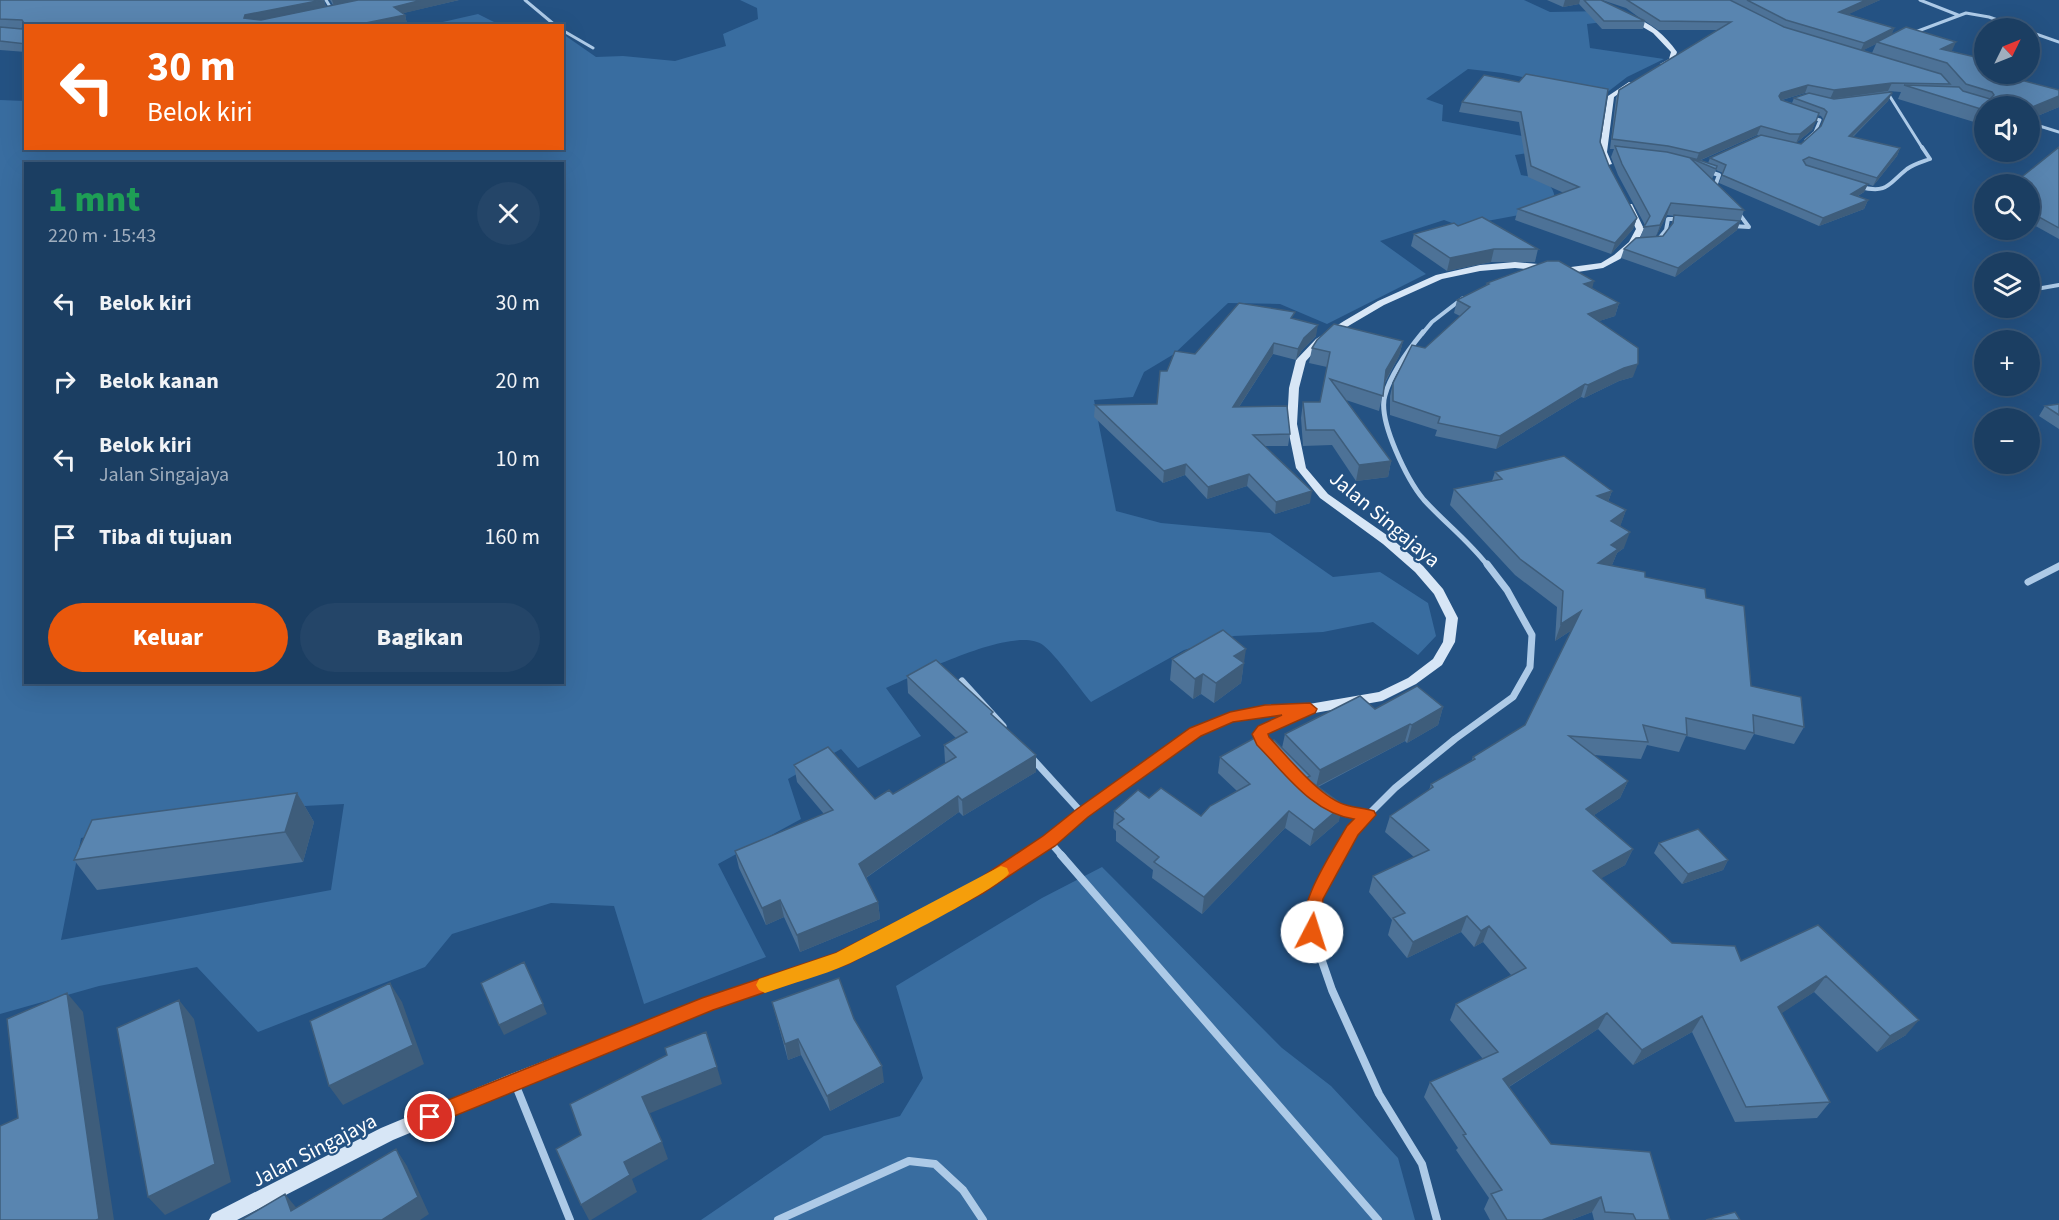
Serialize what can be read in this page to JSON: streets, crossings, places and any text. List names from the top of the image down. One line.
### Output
{"streets":{"street":["Jalan Singajaya"]},"north":"top right","page":{"map_buttons":["+","−"],"turn":["30 m","Belok kiri"],"heading":["1 mnt","220 m · 15:43"],"list":[{"name":"Belok kiri","value":"30 m"},{"name":"Belok kanan","value":"20 m"},{"name":"Belok kiri","note":"Jalan Singajaya","value":"10 m"},{"name":"Tiba di tujuan","value":"160 m"}],"buttons":["Keluar","Bagikan"]}}
